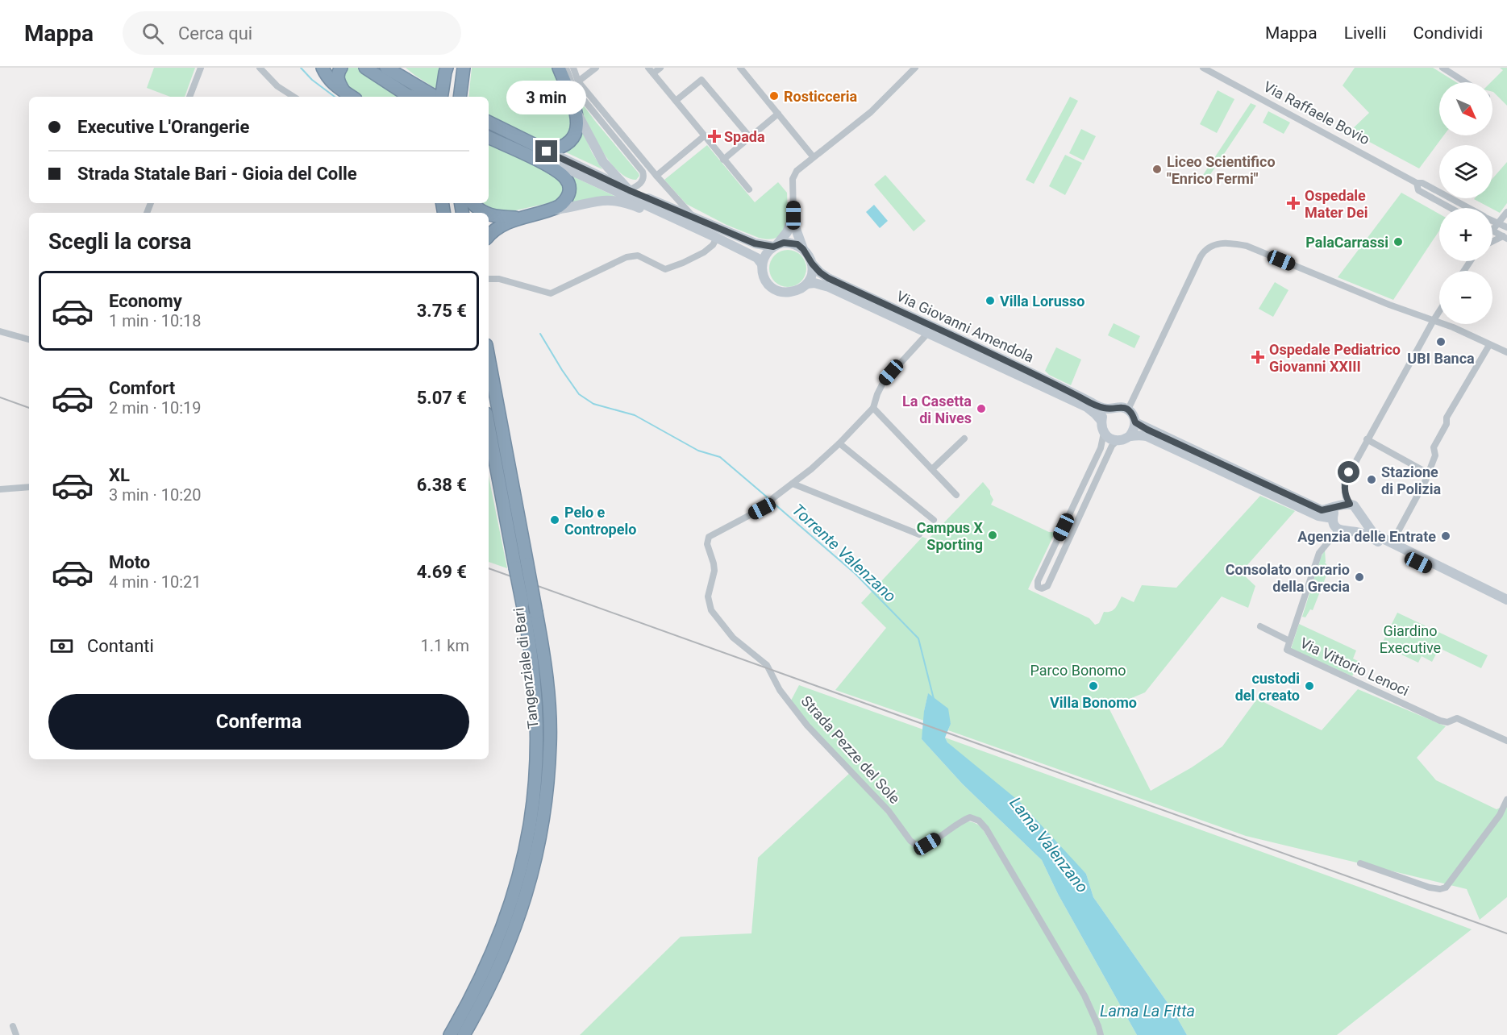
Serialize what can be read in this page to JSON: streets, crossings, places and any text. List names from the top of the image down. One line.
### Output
{"streets":{"highway":["Tangenziale di Bari"],"main road":["Via Giovanni Amendola"],"street":["Via Raffaele Bovio","Via Vittorio Lenoci","Strada Pezze del Sole"]},"crossings":[["Via Giovanni Amendola","Strada Pezze del Sole"]],"water":["Torrente Valenzano","Lama Valenzano","Lama La Fitta"],"parks":["Giardino Executive","Parco Bonomo"],"places":{"other":["Rosticceria","Liceo Scientifico \"Enrico Fermi\"","PalaCarrassi","Villa Lorusso","UBI Banca","La Casetta di Nives","Stazione di Polizia","Pelo e Contropelo","Campus X Sporting","Agenzia delle Entrate","Consolato onorario della Grecia","Villa Bonomo","custodi del creato"],"health":["Spada","Ospedale Mater Dei","Ospedale Pediatrico Giovanni XXIII"]},"north":"bottom right","page":{"header":"Mappa","search":"Cerca qui","nav":["Mappa","Livelli","Condividi"],"bubble":"3 min","map_buttons":["+","−"],"banner":["Executive L'Orangerie","Strada Statale Bari - Gioia del Colle"],"heading":"Scegli la corsa","list":[{"name":"Economy","note":"1 min · 10:18","value":"3.75 €"},{"name":"Comfort","note":"2 min · 10:19","value":"5.07 €"},{"name":"XL","note":"3 min · 10:20","value":"6.38 €"},{"name":"Moto","note":"4 min · 10:21","value":"4.69 €"}],"pay":["Contanti","1.1 km"],"buttons":"Conferma"}}
